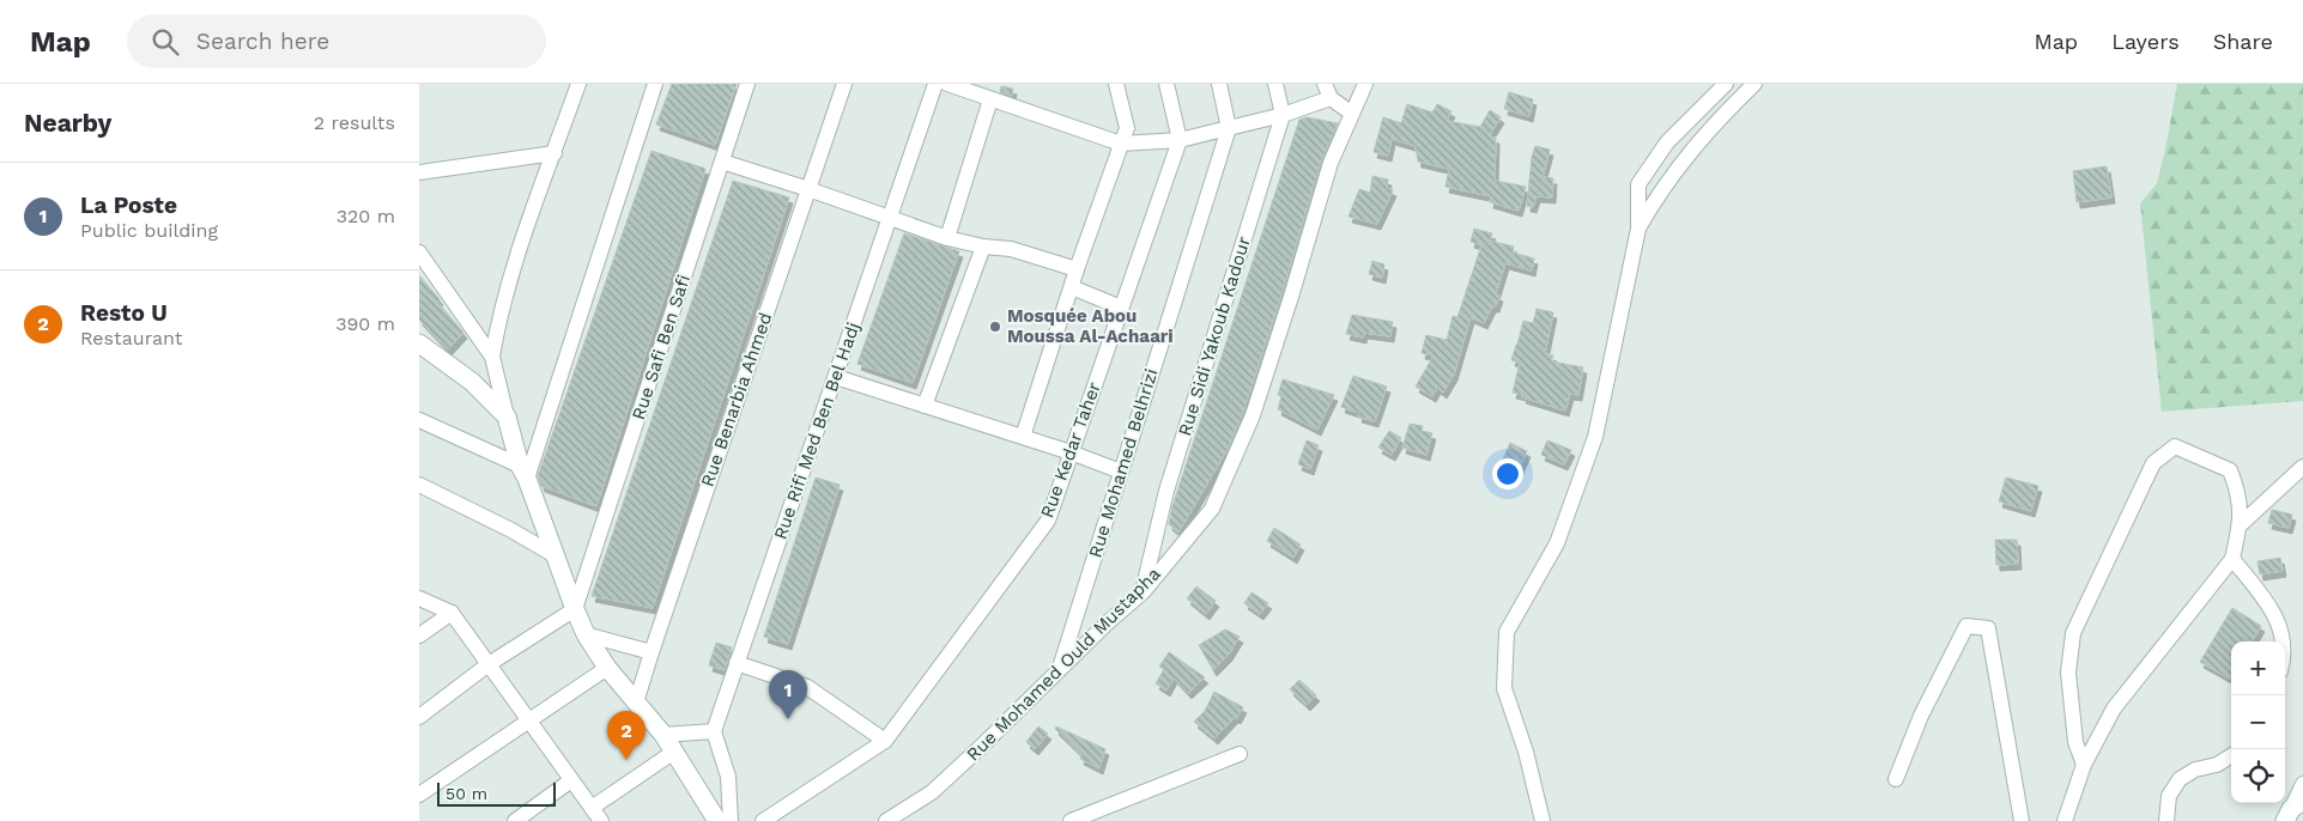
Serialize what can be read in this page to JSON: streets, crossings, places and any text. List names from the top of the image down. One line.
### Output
{"streets":{"street":["Rue Sidi Yakoub Kadour","Rue Safi Ben Safi","Rue Benarbia Ahmed","Rue Rifi Med Ben Bel Hadj","Rue Kedar Taher","Rue Mohamed Belhrizi","Rue Mohamed Ould Mustapha"]},"crossings":[["Rue Sidi Yakoub Kadour","Rue Mohamed Ould Mustapha"],["Rue Mohamed Belhrizi","Rue Mohamed Ould Mustapha"]],"places":["Mosquée Abou Moussa Al-Achaari"],"scale_bar":"50 m","page":{"header":"Map","search":"Search here","nav":["Map","Layers","Share"],"heading":["Nearby","2 results"],"list":[{"mark":"1","name":"La Poste","note":"Public building","value":"320 m"},{"mark":"2","name":"Resto U","note":"Restaurant","value":"390 m"}],"map_buttons":["+","−"],"pins":["1","2"],"scale":"50 m"}}
